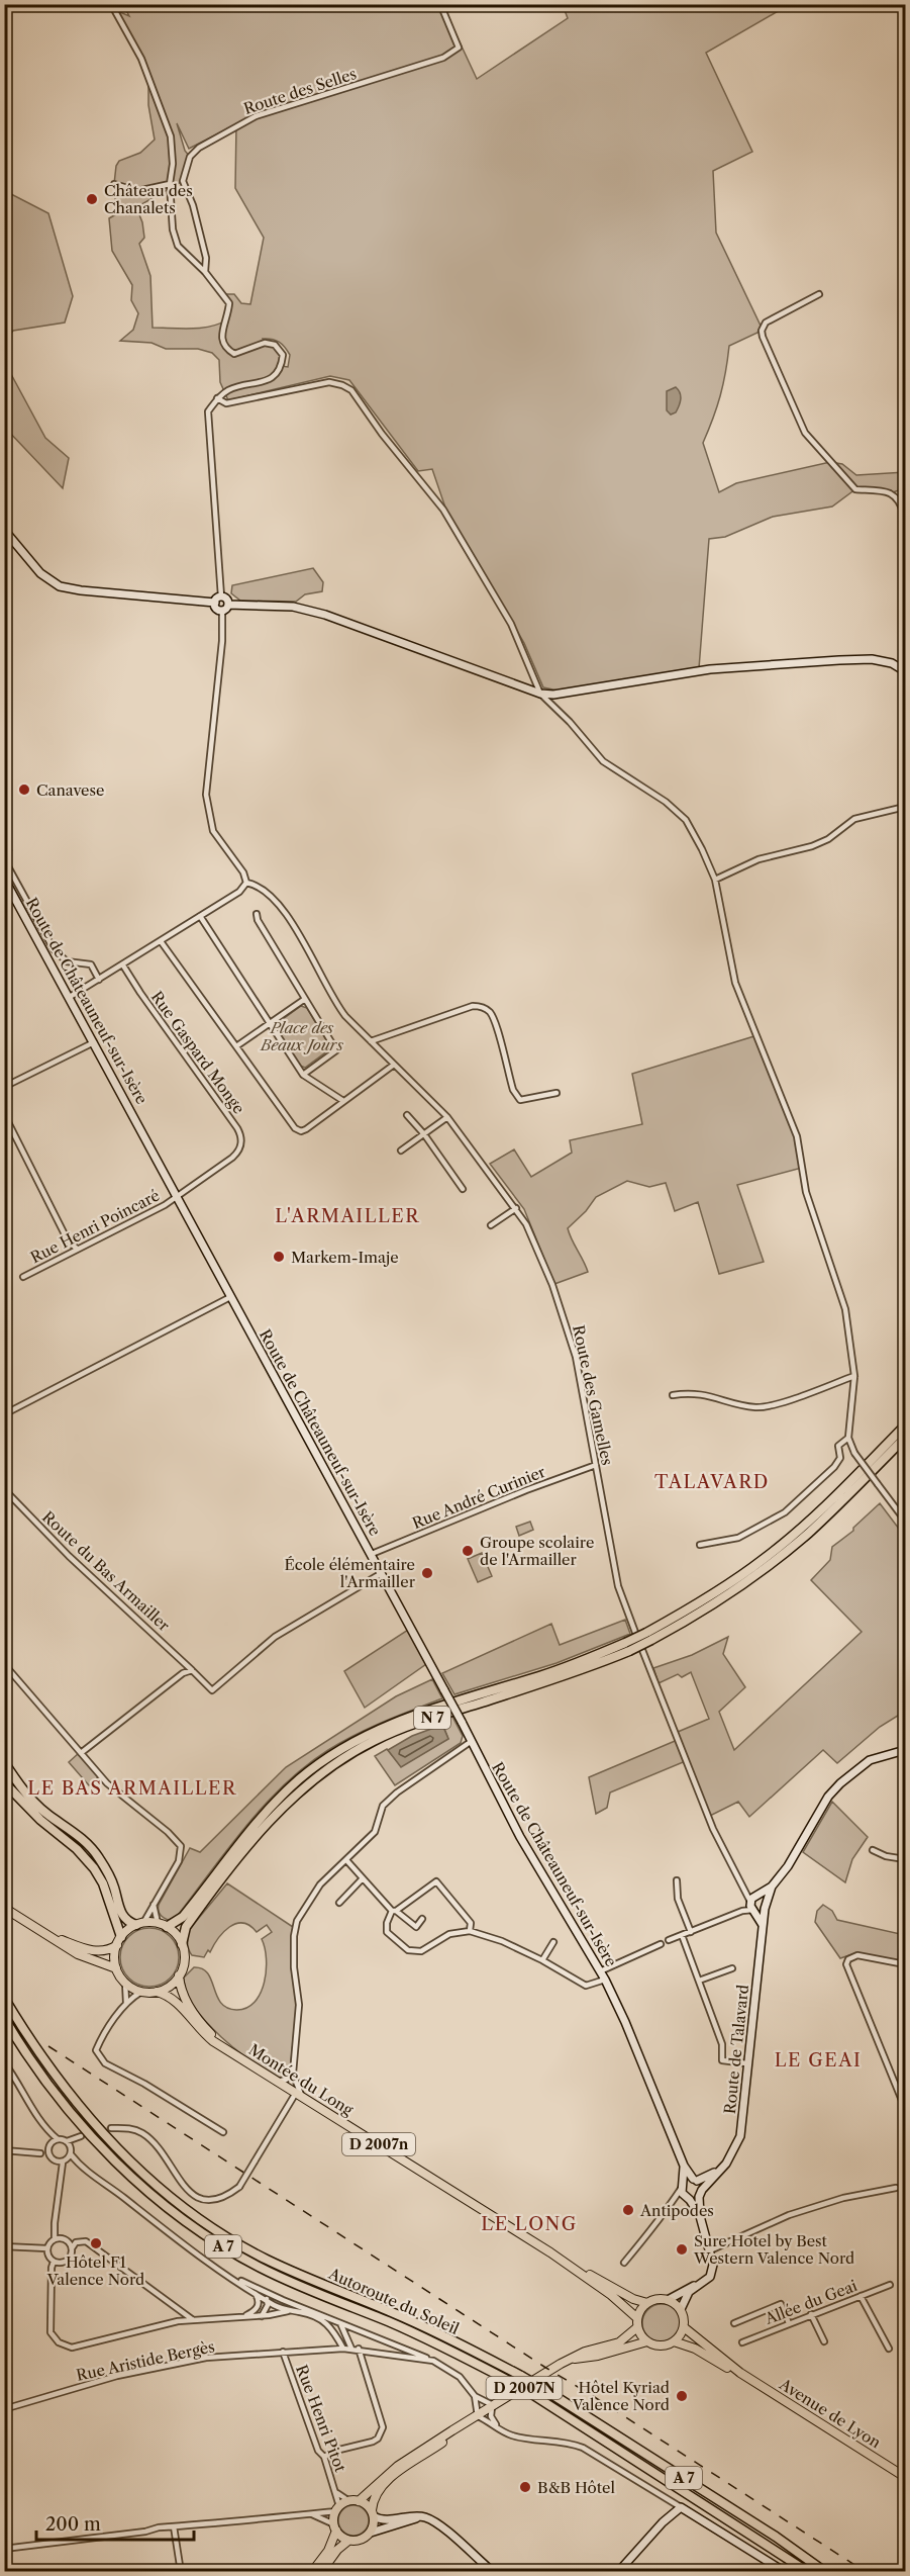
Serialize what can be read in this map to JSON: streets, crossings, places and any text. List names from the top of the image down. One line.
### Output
{"streets":{"highway":["N 7","A 7","Autoroute du Soleil"],"main road":["Montée du Long","D 2007n","D 2007N","Avenue de Lyon"],"street":["Route des Selles","Route de Châteauneuf-sur-Isère","Rue Gaspard Monge","Rue Henri Poincaré","Route des Gamelles","Rue André Curinier","Route du Bas Armailler","Route de Talavard","Allée du Geai","Rue Aristide Bergès","Rue Henri Pitot"]},"crossings":[["Route de Châteauneuf-sur-Isère","Rue Gaspard Monge"],["Route de Châteauneuf-sur-Isère","Rue Henri Poincaré"],["Route de Châteauneuf-sur-Isère","Rue André Curinier"],["Route de Châteauneuf-sur-Isère","Route du Bas Armailler"],["Route de Châteauneuf-sur-Isère","Route de Talavard"],["Rue Gaspard Monge","Rue Henri Poincaré"],["Route des Gamelles","Rue André Curinier"],["N 7","Montée du Long"],["Montée du Long","D 2007N"],["Montée du Long","Avenue de Lyon"],["Rue Aristide Bergès","Rue Henri Pitot"],["D 2007N","Avenue de Lyon"],["D 2007N","Rue Henri Pitot"]],"districts":["L'ARMAILLER","TALAVARD","LE BAS ARMAILLER","LE GEAI","LE LONG"],"parks":["Place des Beaux Jours"],"places":["Château des Chanalets","Canavese","Markem-Imaje","Groupe scolaire de l'Armailler","École élémentaire l'Armailler","Antipodes","Hôtel F1 Valence Nord","Sure Hotel by Best Western Valence Nord","Hôtel Kyriad Valence Nord","B&B Hôtel"],"scale_bar":"200 m"}
